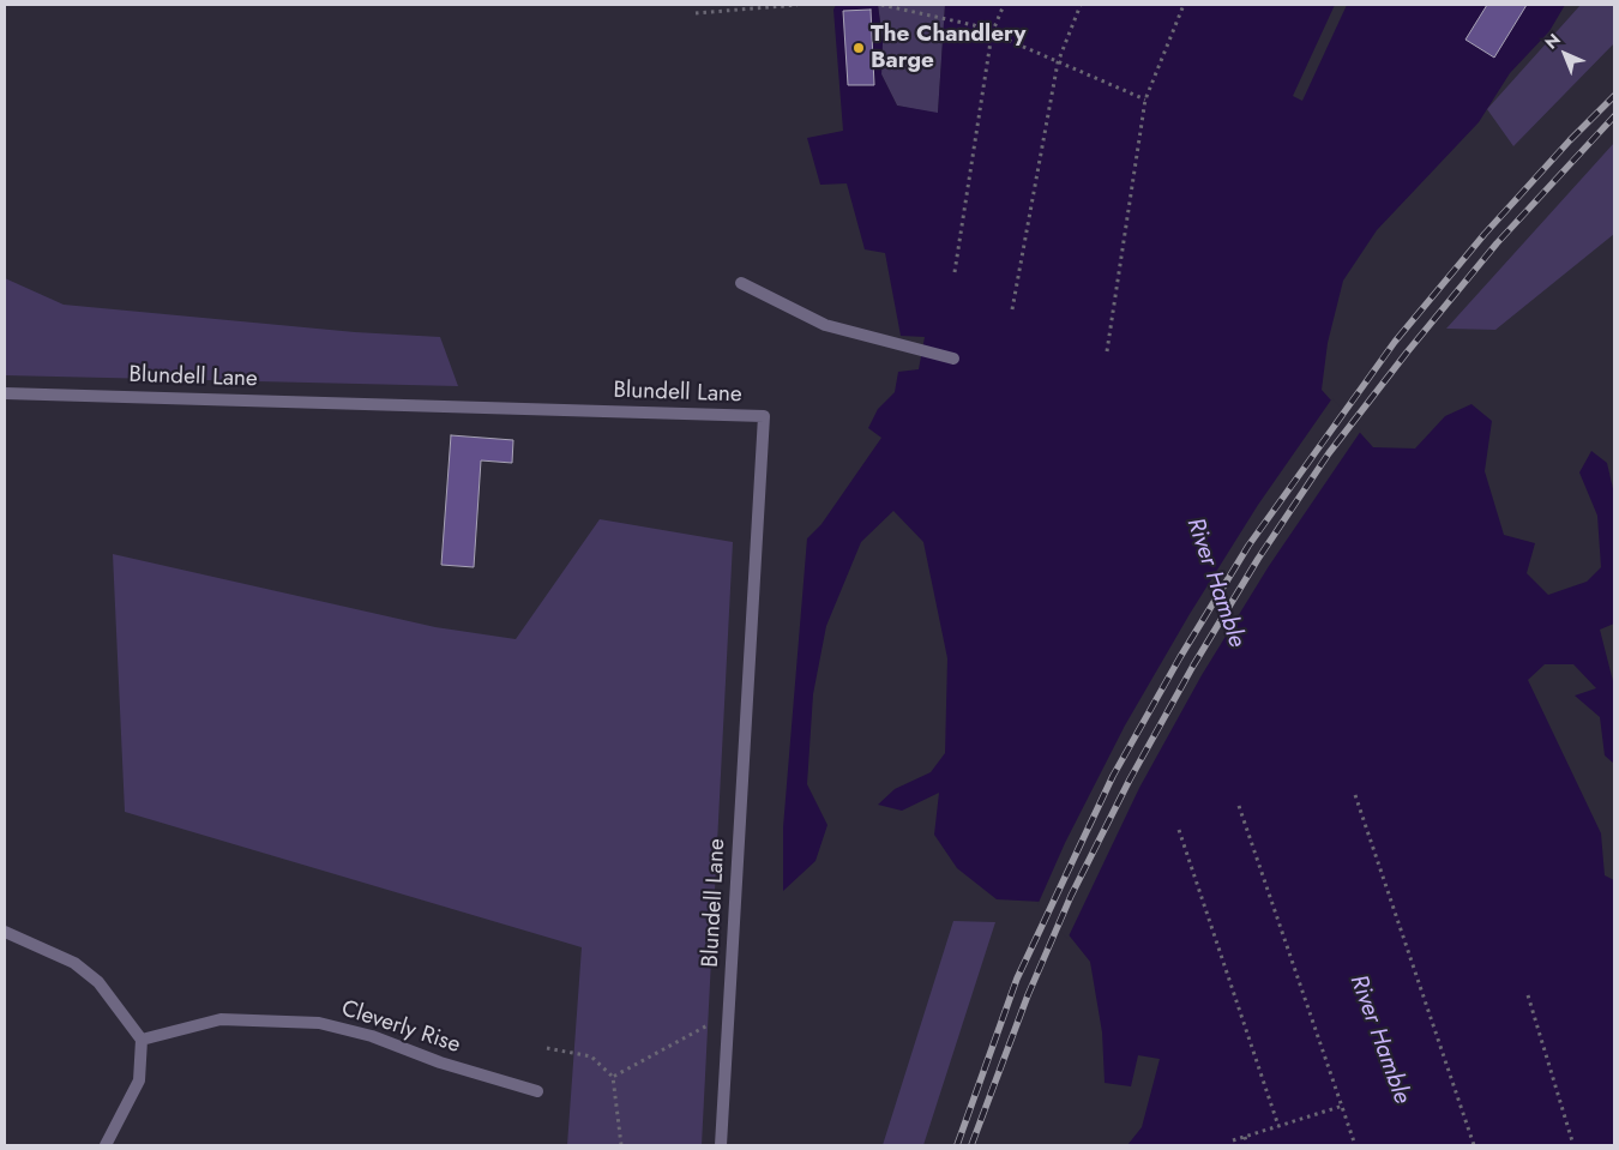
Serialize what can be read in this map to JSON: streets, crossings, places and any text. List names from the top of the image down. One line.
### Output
{"streets":{"street":["Blundell Lane","Cleverly Rise"]},"water":["River Hamble"],"places":["The Chandlery Barge"],"north":"top left"}
